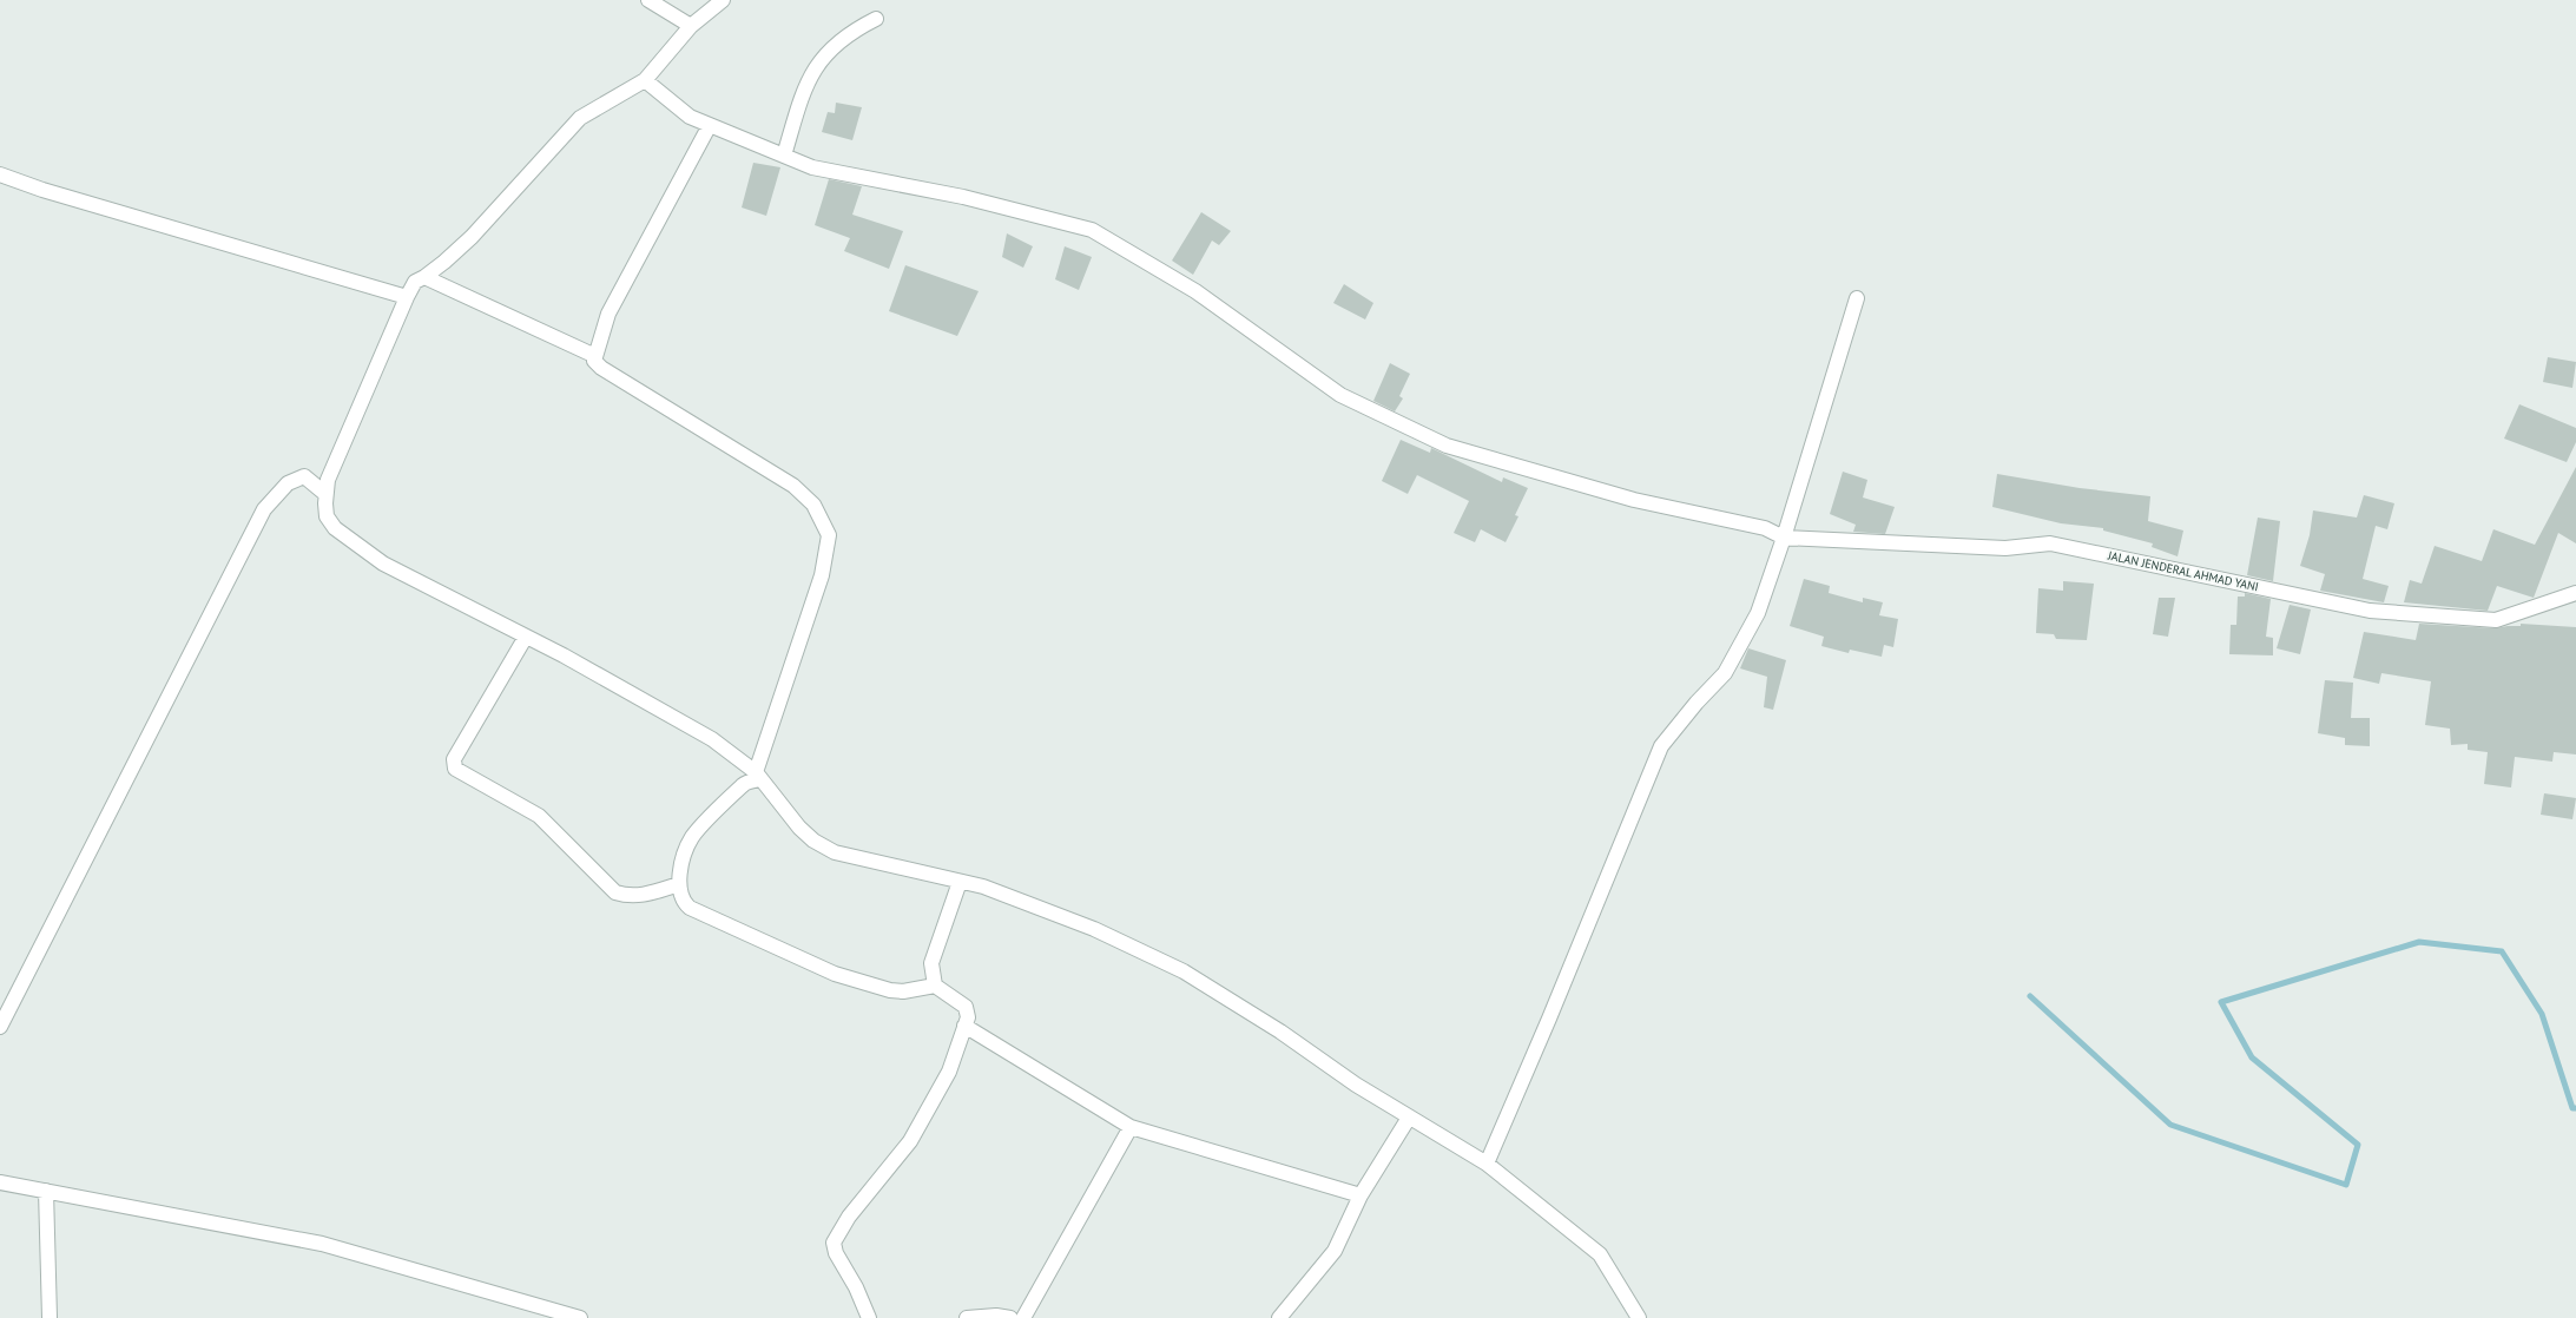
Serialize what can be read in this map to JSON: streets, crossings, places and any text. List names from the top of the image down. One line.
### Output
{"streets":{"street":["JALAN JENDERAL AHMAD YANI"]}}
